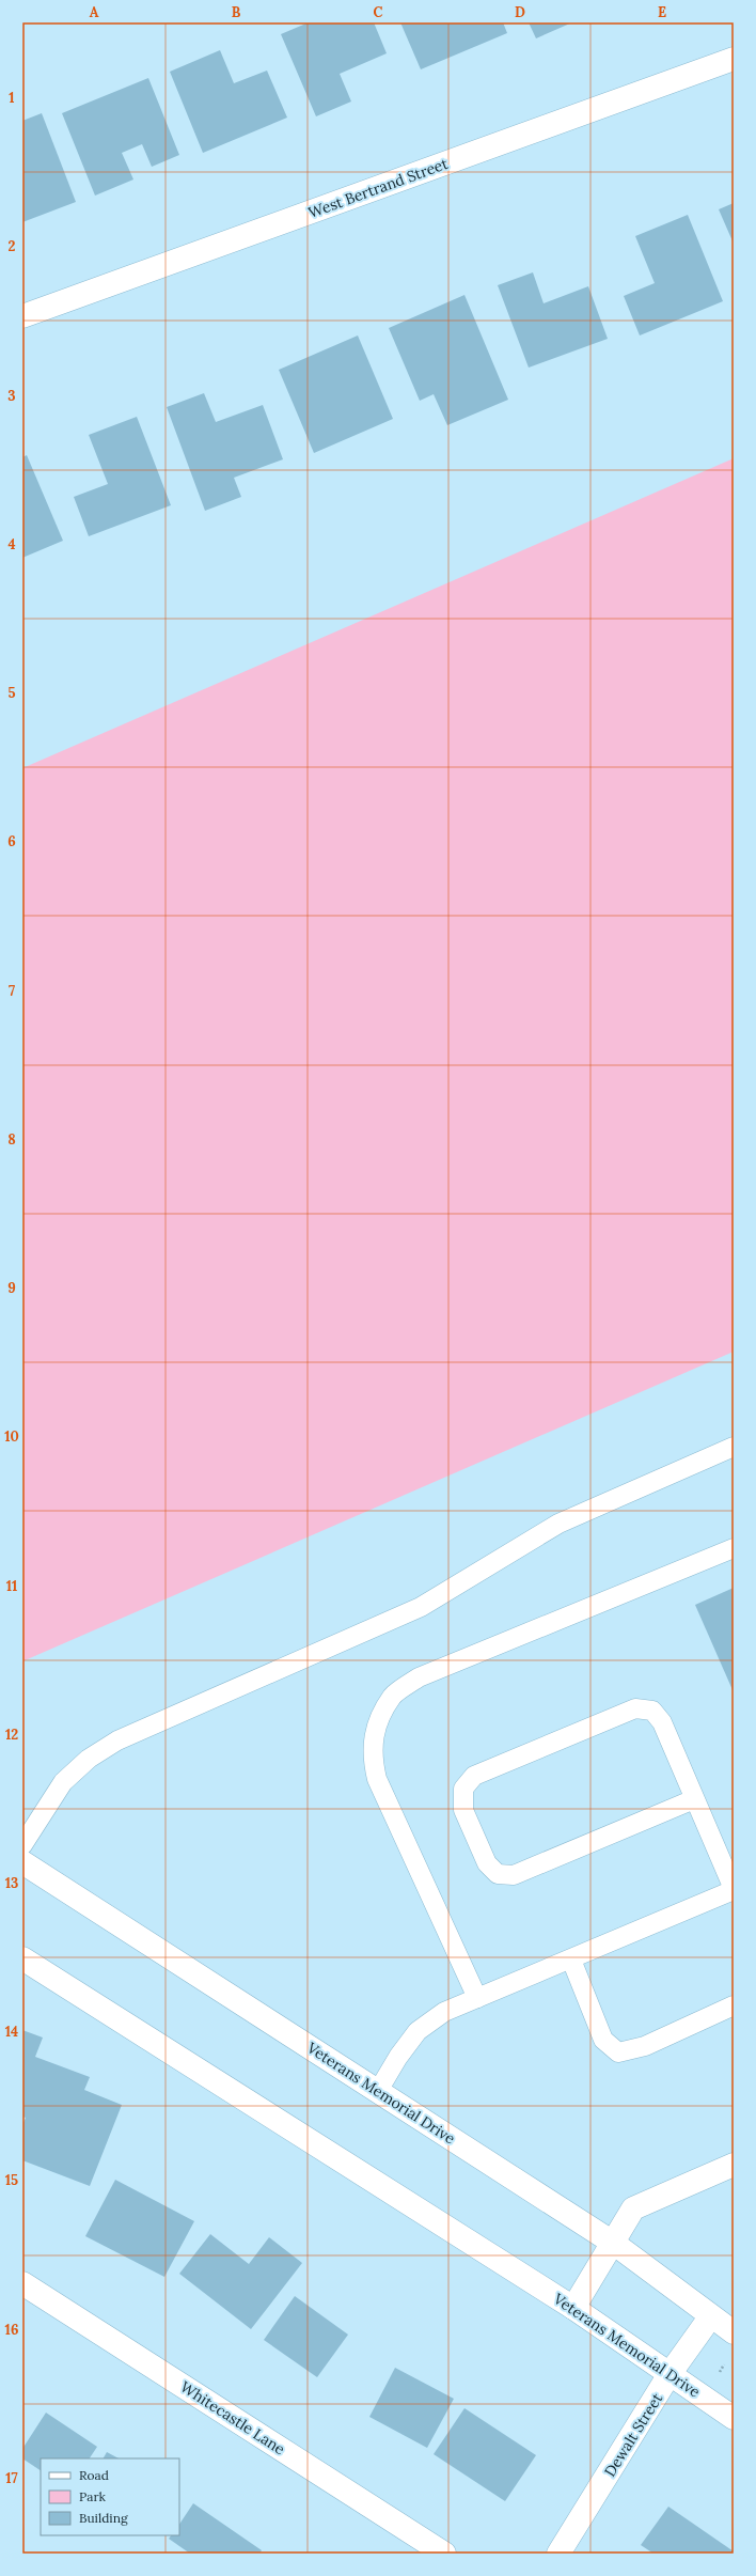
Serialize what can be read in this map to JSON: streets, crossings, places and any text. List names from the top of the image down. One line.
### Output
{"streets":{"street":["West Bertrand Street","Veterans Memorial Drive","Whitecastle Lane","Dewalt Street"]},"crossings":[["Veterans Memorial Drive","Dewalt Street"]],"legend":["Road","Park","Building"],"grid":{"columns":["A","B","C","D","E"],"rows":["1","2","3","4","5","6","7","8","9","10","11","12","13","14","15","16","17"]}}
